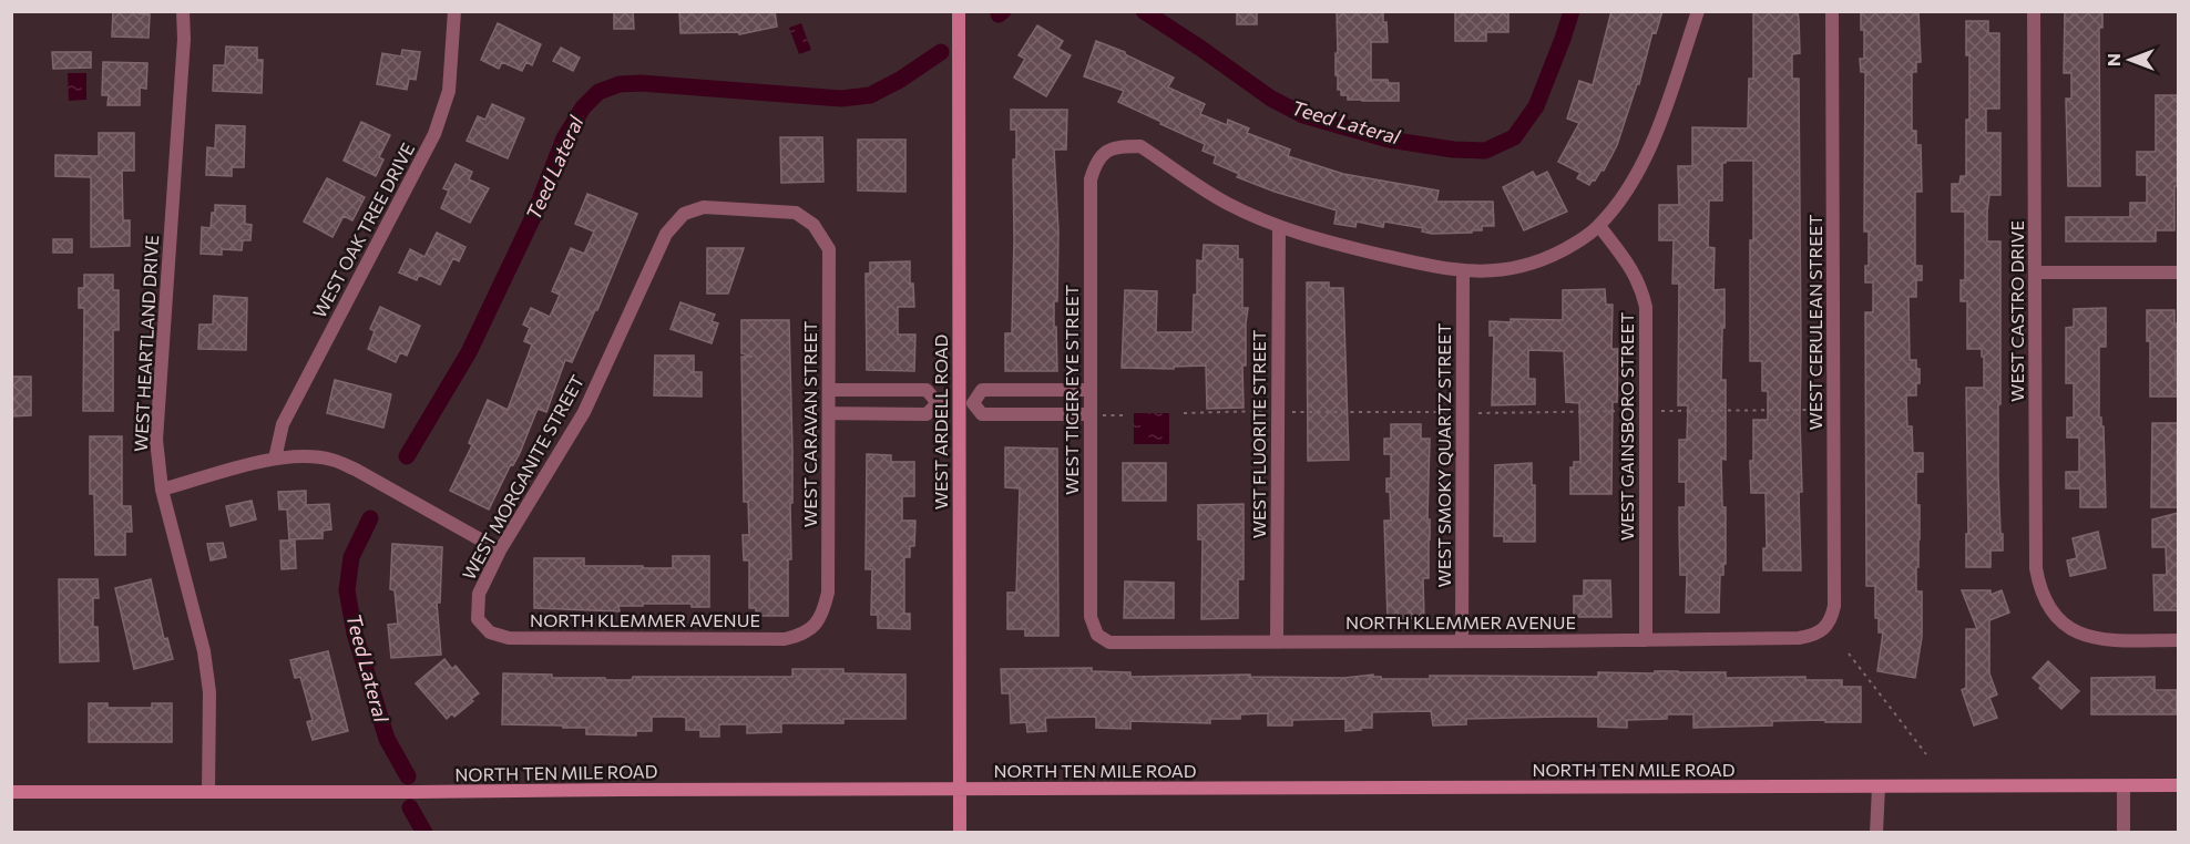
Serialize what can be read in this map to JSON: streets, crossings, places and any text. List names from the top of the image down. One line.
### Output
{"streets":{"main road":["WEST ARDELL ROAD","NORTH TEN MILE ROAD"],"street":["WEST OAK TREE DRIVE","WEST CASTRO DRIVE","WEST CERULEAN STREET","WEST HEARTLAND DRIVE","WEST TIGER EYE STREET","WEST CARAVAN STREET","WEST GAINSBORO STREET","WEST FLUORITE STREET","WEST SMOKY QUARTZ STREET","WEST MORGANITE STREET","NORTH KLEMMER AVENUE"]},"crossings":[["WEST CERULEAN STREET","NORTH KLEMMER AVENUE"],["WEST HEARTLAND DRIVE","NORTH TEN MILE ROAD"],["WEST TIGER EYE STREET","WEST FLUORITE STREET"],["WEST TIGER EYE STREET","NORTH KLEMMER AVENUE"],["WEST ARDELL ROAD","NORTH TEN MILE ROAD"],["WEST CARAVAN STREET","WEST MORGANITE STREET"],["WEST CARAVAN STREET","NORTH KLEMMER AVENUE"],["WEST GAINSBORO STREET","NORTH KLEMMER AVENUE"],["WEST FLUORITE STREET","NORTH KLEMMER AVENUE"],["WEST SMOKY QUARTZ STREET","NORTH KLEMMER AVENUE"],["WEST MORGANITE STREET","NORTH KLEMMER AVENUE"]],"water":["Teed Lateral"],"north":"left"}
